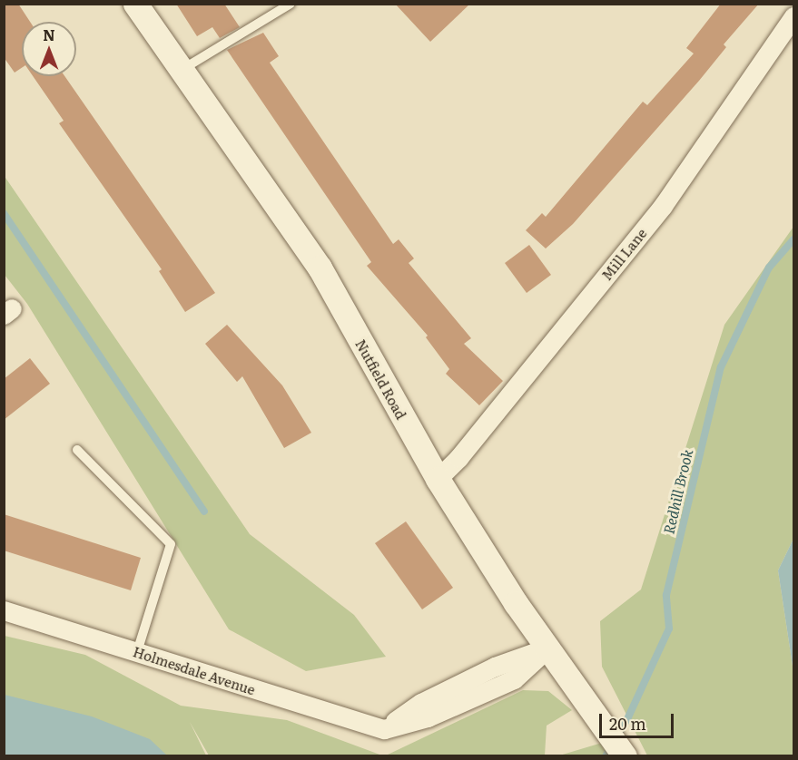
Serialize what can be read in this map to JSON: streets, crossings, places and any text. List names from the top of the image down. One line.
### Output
{"streets":{"street":["Mill Lane","Nutfield Road","Holmesdale Avenue"]},"crossings":[["Mill Lane","Nutfield Road"],["Nutfield Road","Holmesdale Avenue"]],"water":["Redhill Brook"],"scale_bar":"20 m","north":"top"}
